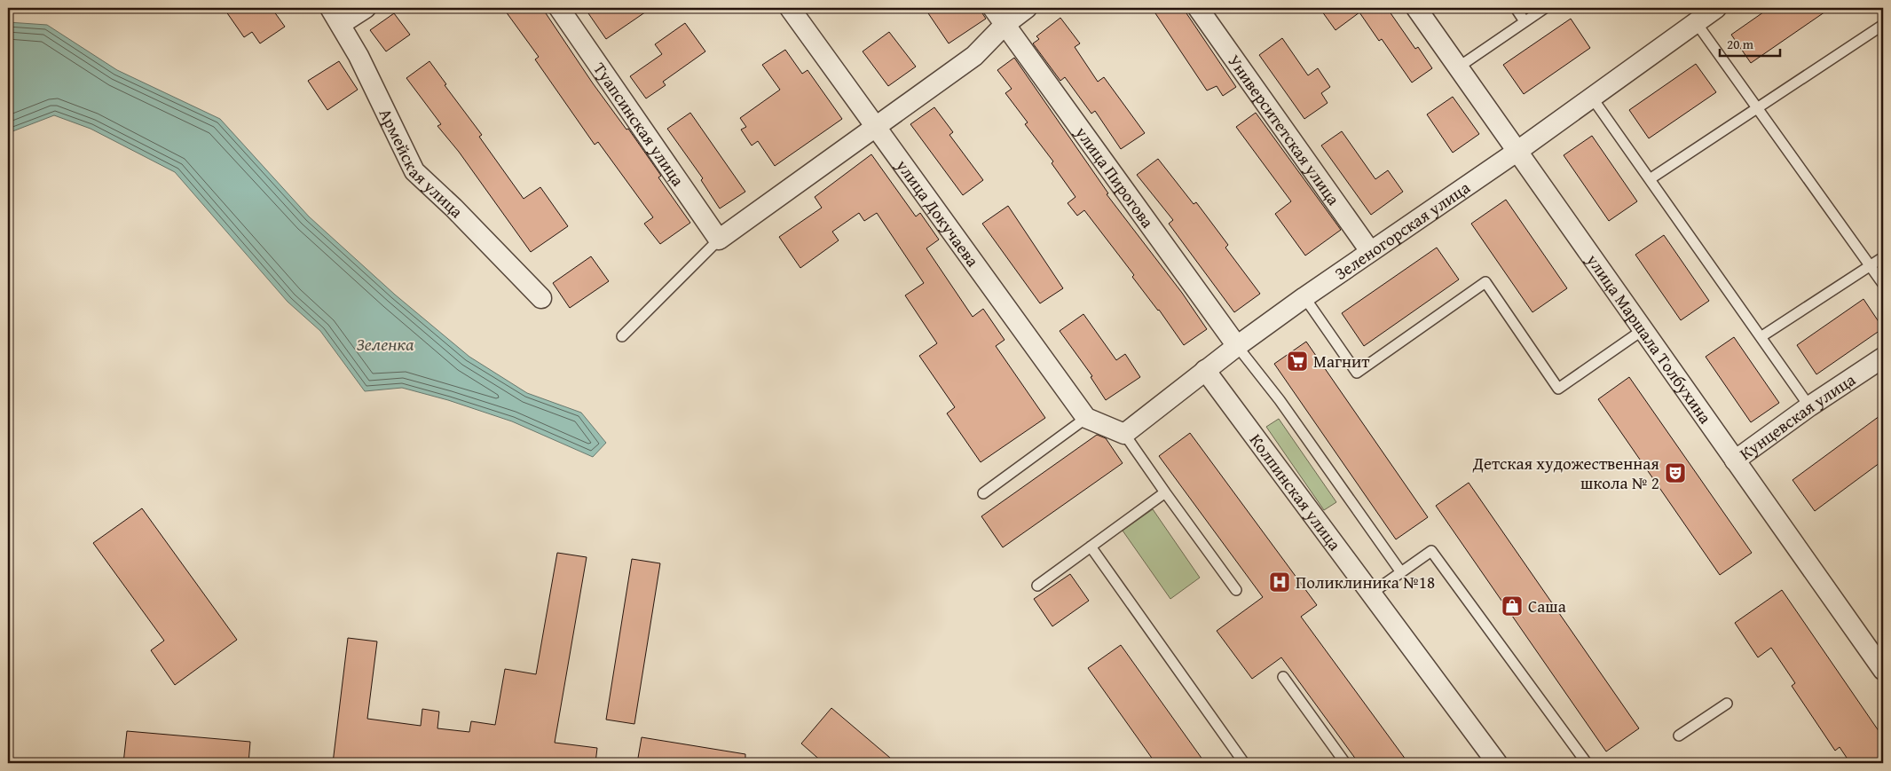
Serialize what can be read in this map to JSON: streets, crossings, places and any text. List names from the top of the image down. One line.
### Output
{"streets":{"street":["Туапсинская улица","Университетская улица","Армейская улица","улица Пирогова","улица Докучаева","Зеленогорская улица","улица Маршала Толбухина","Кунцевская улица","Колпинская улица"]},"crossings":[["Университетская улица","Зеленогорская улица"],["улица Пирогова","Зеленогорская улица"],["Зеленогорская улица","улица Маршала Толбухина"],["Зеленогорская улица","Колпинская улица"],["улица Маршала Толбухина","Кунцевская улица"]],"water":["Зеленка"],"places":{"supermarket":["Магнит"],"theatre":["Детская художественная школа № 2"],"hospital":["Поликлиника №18"],"shop":["Саша"]},"scale_bar":"20 m"}
